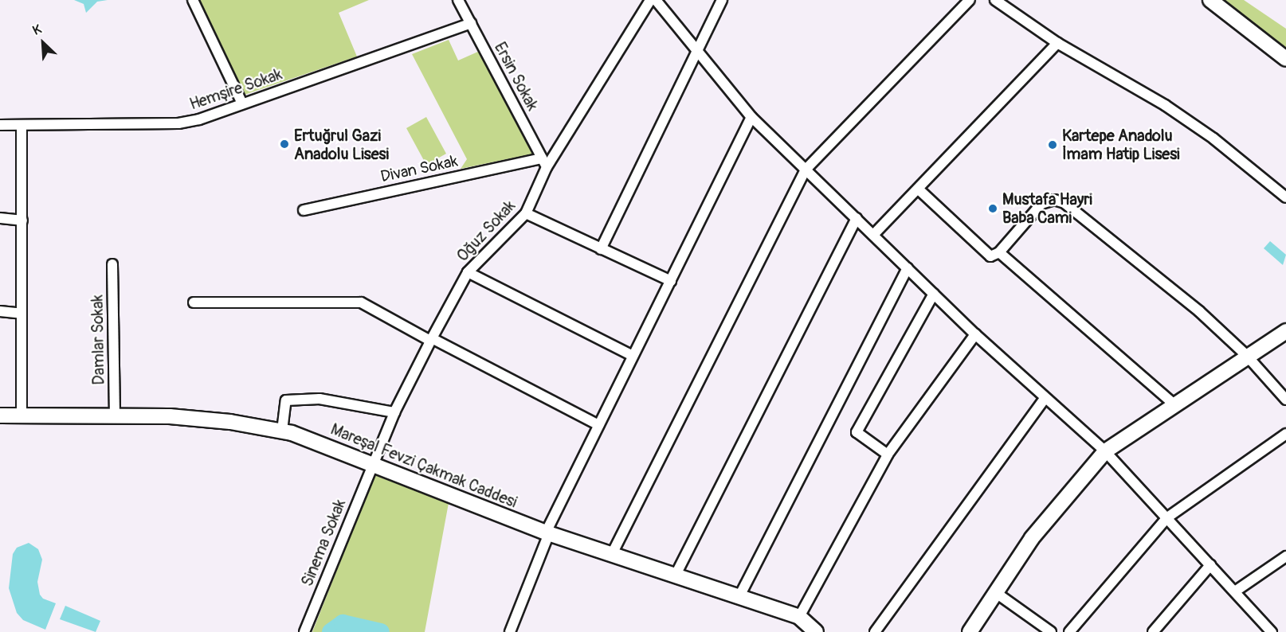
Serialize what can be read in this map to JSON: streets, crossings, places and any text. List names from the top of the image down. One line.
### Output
{"streets":{"street":["Ersin Sokak","Hemşire Sokak","Divan Sokak","Oğuz Sokak","Damlar Sokak","Mareşal Fevzi Çakmak Caddesi","Sinema Sokak"]},"crossings":[["Ersin Sokak","Hemşire Sokak"],["Ersin Sokak","Divan Sokak"],["Ersin Sokak","Oğuz Sokak"],["Divan Sokak","Oğuz Sokak"],["Oğuz Sokak","Mareşal Fevzi Çakmak Caddesi"],["Oğuz Sokak","Sinema Sokak"],["Damlar Sokak","Mareşal Fevzi Çakmak Caddesi"],["Mareşal Fevzi Çakmak Caddesi","Sinema Sokak"]],"places":["Ertuğrul Gazi Anadolu Lisesi","Kartepe Anadolu İmam Hatip Lisesi","Mustafa Hayri Baba Cami"],"north":"top left"}
